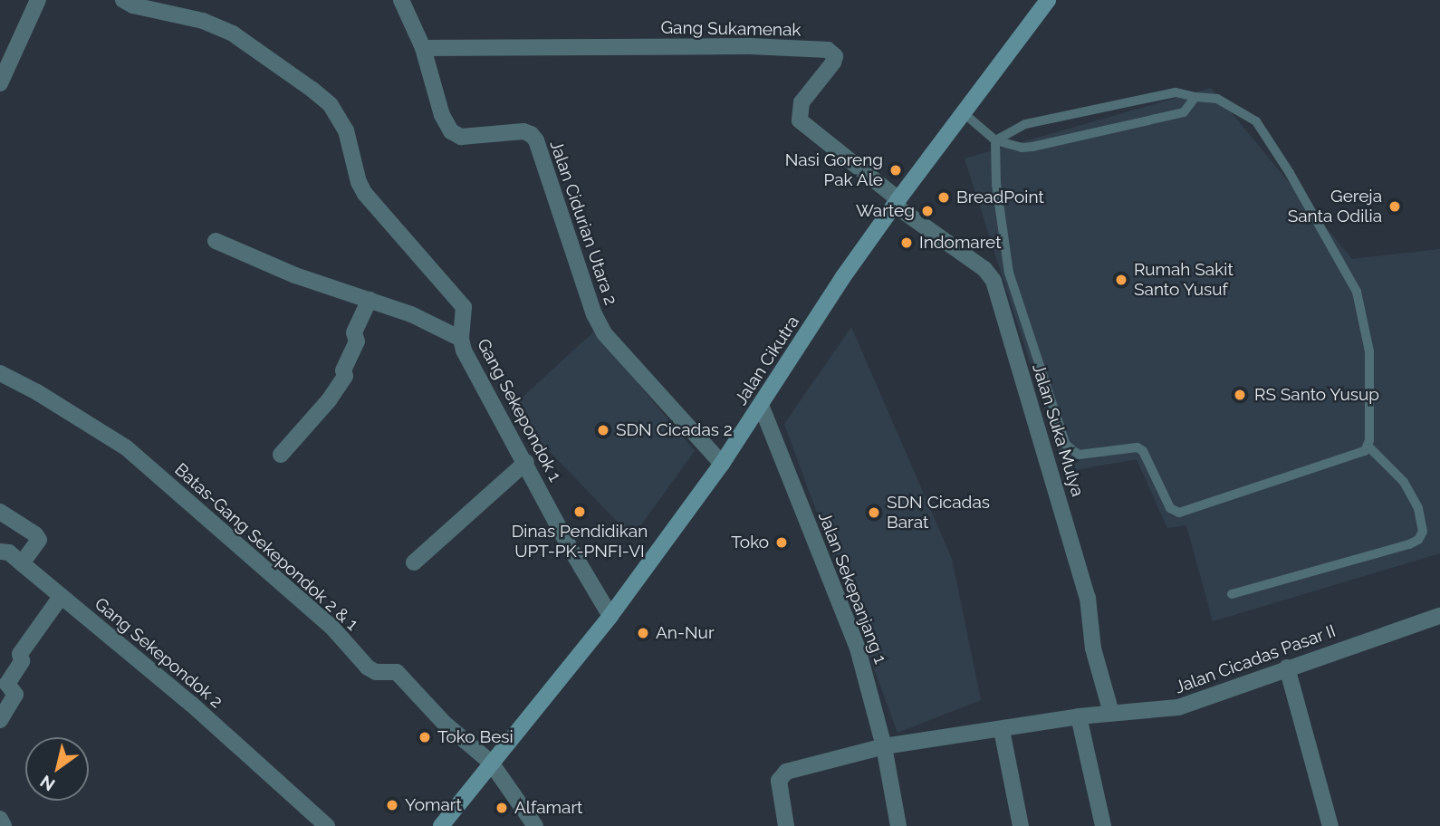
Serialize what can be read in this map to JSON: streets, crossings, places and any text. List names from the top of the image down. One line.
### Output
{"streets":{"main road":["Jalan Cikutra"],"street":["Gang Sukamenak","Jalan Cidurian Utara 2","Gang Sekepondok 1","Jalan Suka Mulya","Batas-Gang Sekepondok 2 & 1","Jalan Sekepanjang 1","Gang Sekepondok 2","Jalan Cicadas Pasar II"]},"crossings":[["Gang Sukamenak","Jalan Cidurian Utara 2"],["Gang Sukamenak","Jalan Cikutra"],["Gang Sukamenak","Jalan Suka Mulya"],["Jalan Cidurian Utara 2","Jalan Cikutra"],["Jalan Cikutra","Gang Sekepondok 1"],["Jalan Cikutra","Jalan Suka Mulya"],["Jalan Cikutra","Batas-Gang Sekepondok 2 & 1"],["Jalan Cikutra","Jalan Sekepanjang 1"],["Jalan Suka Mulya","Jalan Cicadas Pasar II"],["Jalan Sekepanjang 1","Jalan Cicadas Pasar II"]],"places":["Nasi Goreng Pak Ale","BreadPoint","Gereja Santa Odilia","Warteg","Indomaret","Rumah Sakit Santo Yusuf","RS Santo Yusup","SDN Cicadas 2","Dinas Pendidikan UPT-PK-PNFI-VI","SDN Cicadas Barat","Toko","An-Nur","Toko Besi","Yomart","Alfamart"],"north":"bottom left"}
